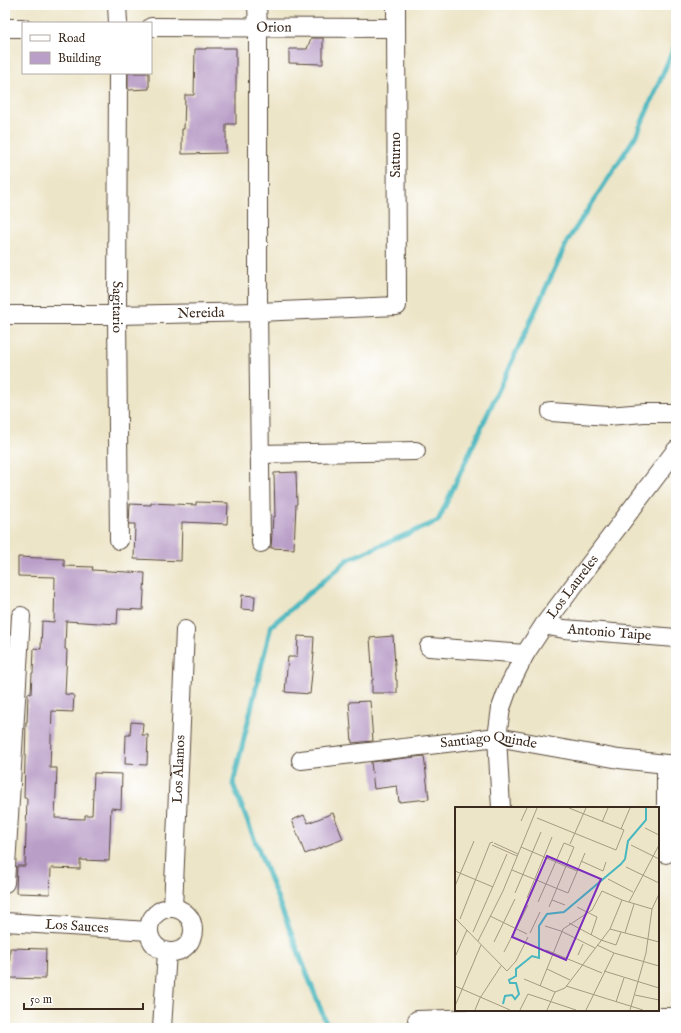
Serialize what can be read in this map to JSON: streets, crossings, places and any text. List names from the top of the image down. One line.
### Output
{"streets":{"street":["Orion","Saturno","Sagitario","Nereida","Los Laureles","Antonio Taipe","Santiago Quinde","Los Àlamos","Los Sauces"]},"crossings":[["Orion","Saturno"],["Saturno","Nereida"],["Sagitario","Nereida"],["Los Laureles","Antonio Taipe"],["Los Laureles","Santiago Quinde"],["Los Àlamos","Los Sauces"]],"legend":["Road","Building"],"scale_bar":"50 m"}
